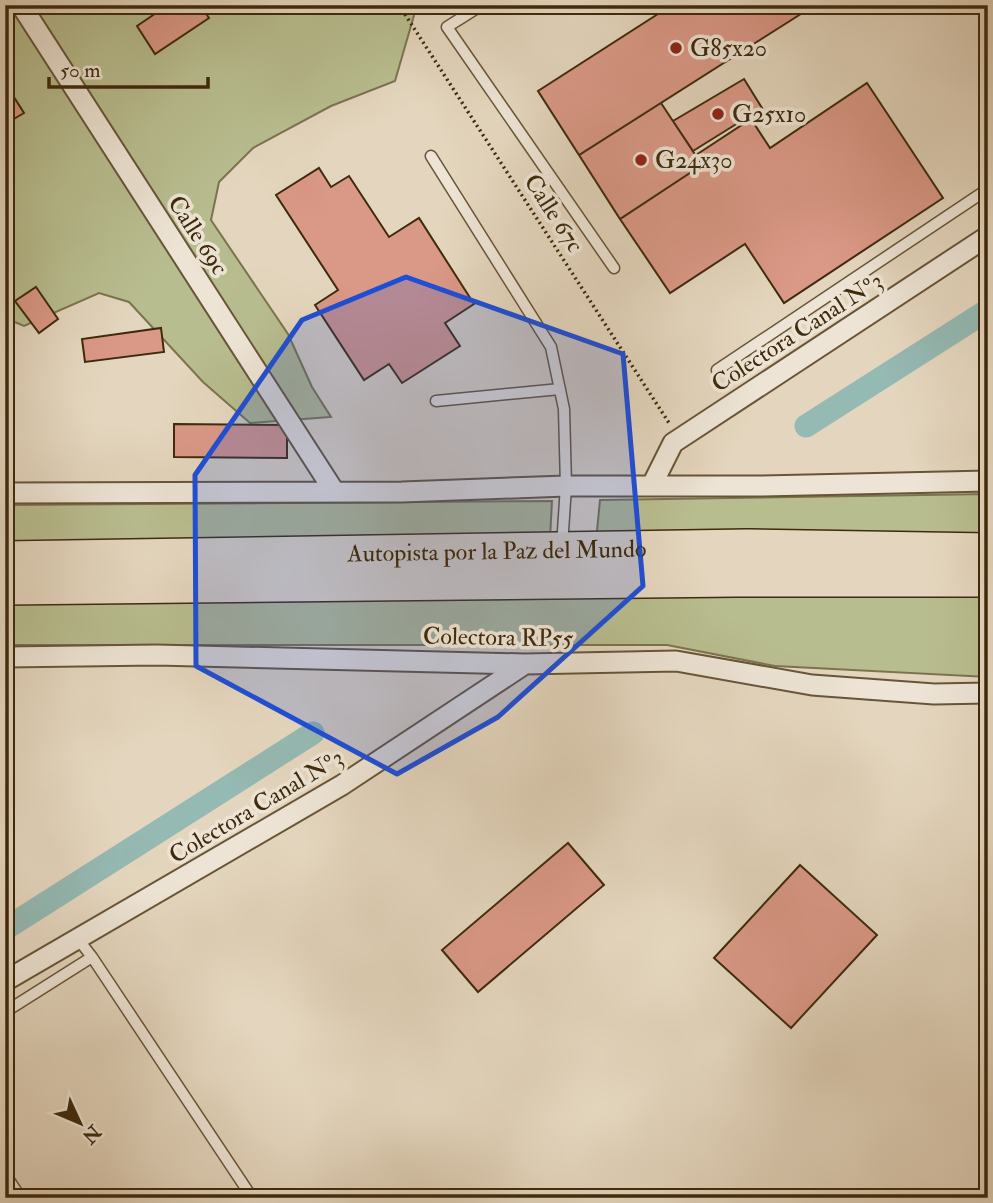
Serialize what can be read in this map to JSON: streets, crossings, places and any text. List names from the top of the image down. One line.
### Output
{"streets":{"highway":["Autopista por la Paz del Mundo"],"street":["Calle 69c","Colectora Canal Nº3","Colectora RP55"],"path":["Calle 67c"]},"crossings":[["Calle 67c","Colectora Canal Nº3"],["Colectora Canal Nº3","Colectora RP55"]],"places":["G85x20","G25x10","G24x30"],"scale_bar":"50 m","north":"bottom right"}
